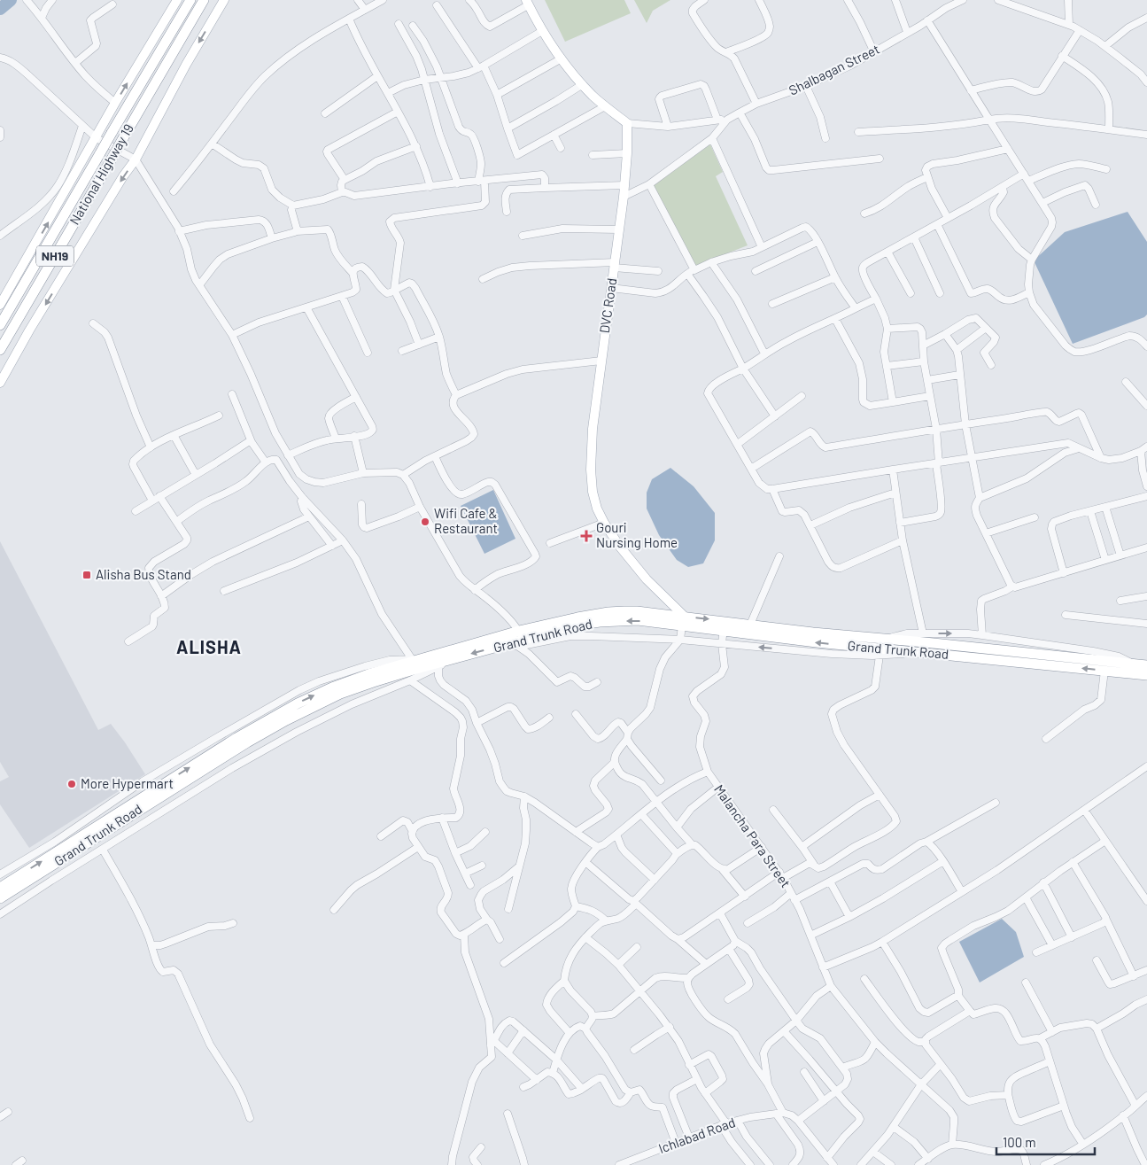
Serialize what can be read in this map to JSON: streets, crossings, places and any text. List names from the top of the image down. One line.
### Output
{"streets":{"highway":["National Highway 19","NH19","Grand Trunk Road"],"main road":["DVC Road"],"street":["Shalbagan Street","Malancha Para Street","Ichlabad Road"]},"crossings":[["Shalbagan Street","DVC Road"],["DVC Road","Grand Trunk Road"],["Grand Trunk Road","Malancha Para Street"]],"districts":["ALISHA"],"places":{"other":["Wifi Cafe & Restaurant","More Hypermart"],"health":["Gouri Nursing Home"],"transit":["Alisha Bus Stand"]},"scale_bar":"100 m"}
